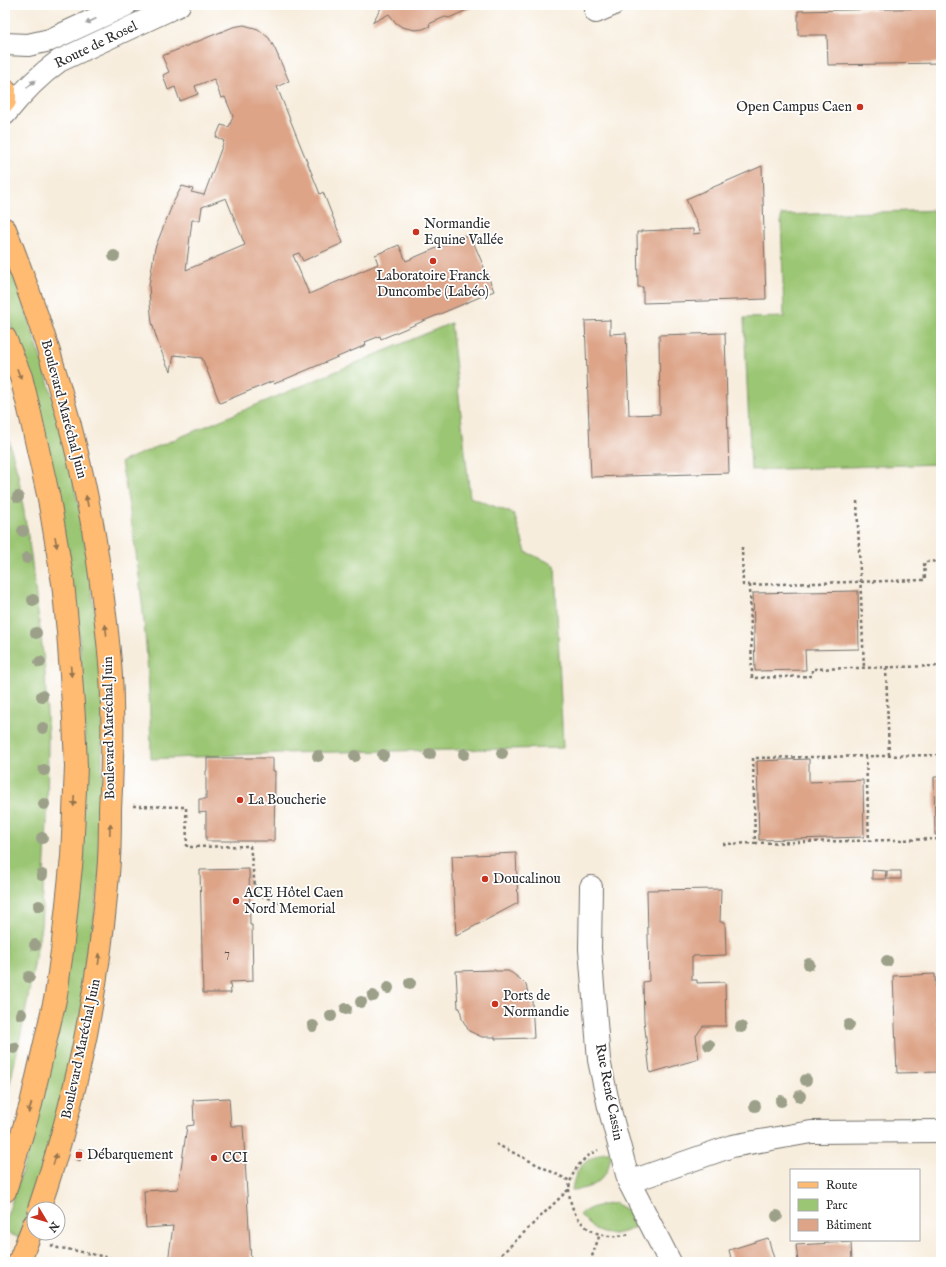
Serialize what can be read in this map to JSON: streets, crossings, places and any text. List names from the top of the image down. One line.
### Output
{"streets":{"main road":["Boulevard Maréchal Juin"],"street":["Route de Rosel","Rue René Cassin"]},"places":{"other":["Open Campus Caen","Normandie Equine Vallée","Laboratoire Franck Duncombe (Labéo)","La Boucherie","Doucalinou","ACE Hôtel Caen Nord Memorial","Ports de Normandie","CCI"],"transit":["Débarquement"]},"house_numbers":["7"],"legend":["Route","Parc","Bâtiment"],"north":"bottom right"}
